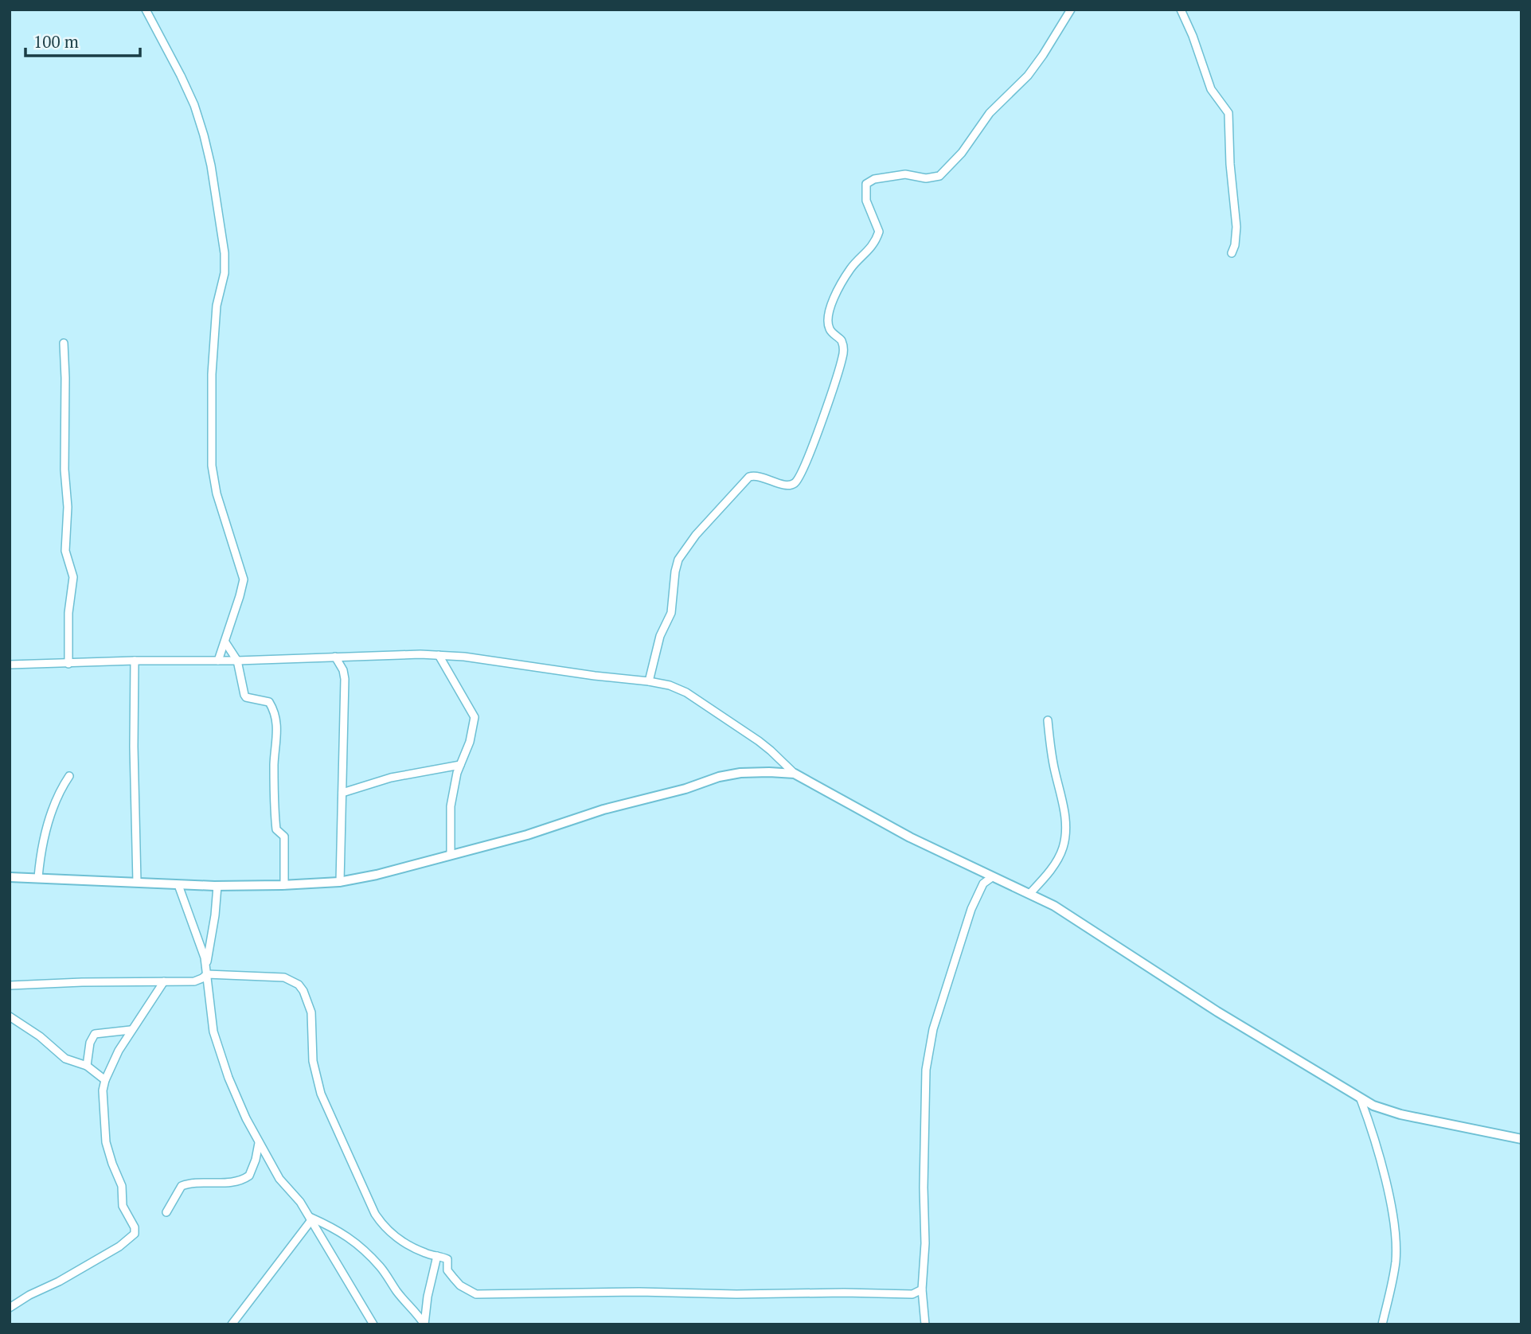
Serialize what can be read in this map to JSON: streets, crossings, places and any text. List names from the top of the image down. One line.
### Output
{"scale_bar":"100 m"}
